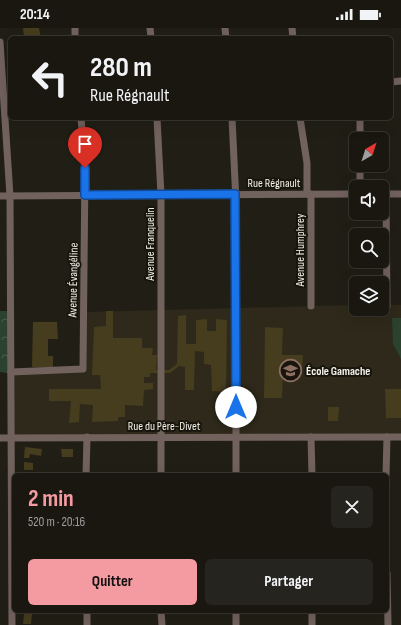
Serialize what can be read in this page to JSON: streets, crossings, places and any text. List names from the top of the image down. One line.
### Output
{"streets":{"street":["Rue Régnault","Avenue Franquelin","Avenue Humphrey","Avenue Évangéline","Rue du Père-Divet"]},"crossings":[["Rue Régnault","Avenue Franquelin"],["Rue Régnault","Avenue Humphrey"],["Rue Régnault","Avenue Évangéline"],["Avenue Franquelin","Rue du Père-Divet"]],"places":{"school or university":["École Gamache"]},"north":"top right","page":{"status":"20:14","turn":["280 m","Rue Régnault"],"heading":["2 min","520 m · 20:16"],"buttons":["Quitter","Partager"]}}
